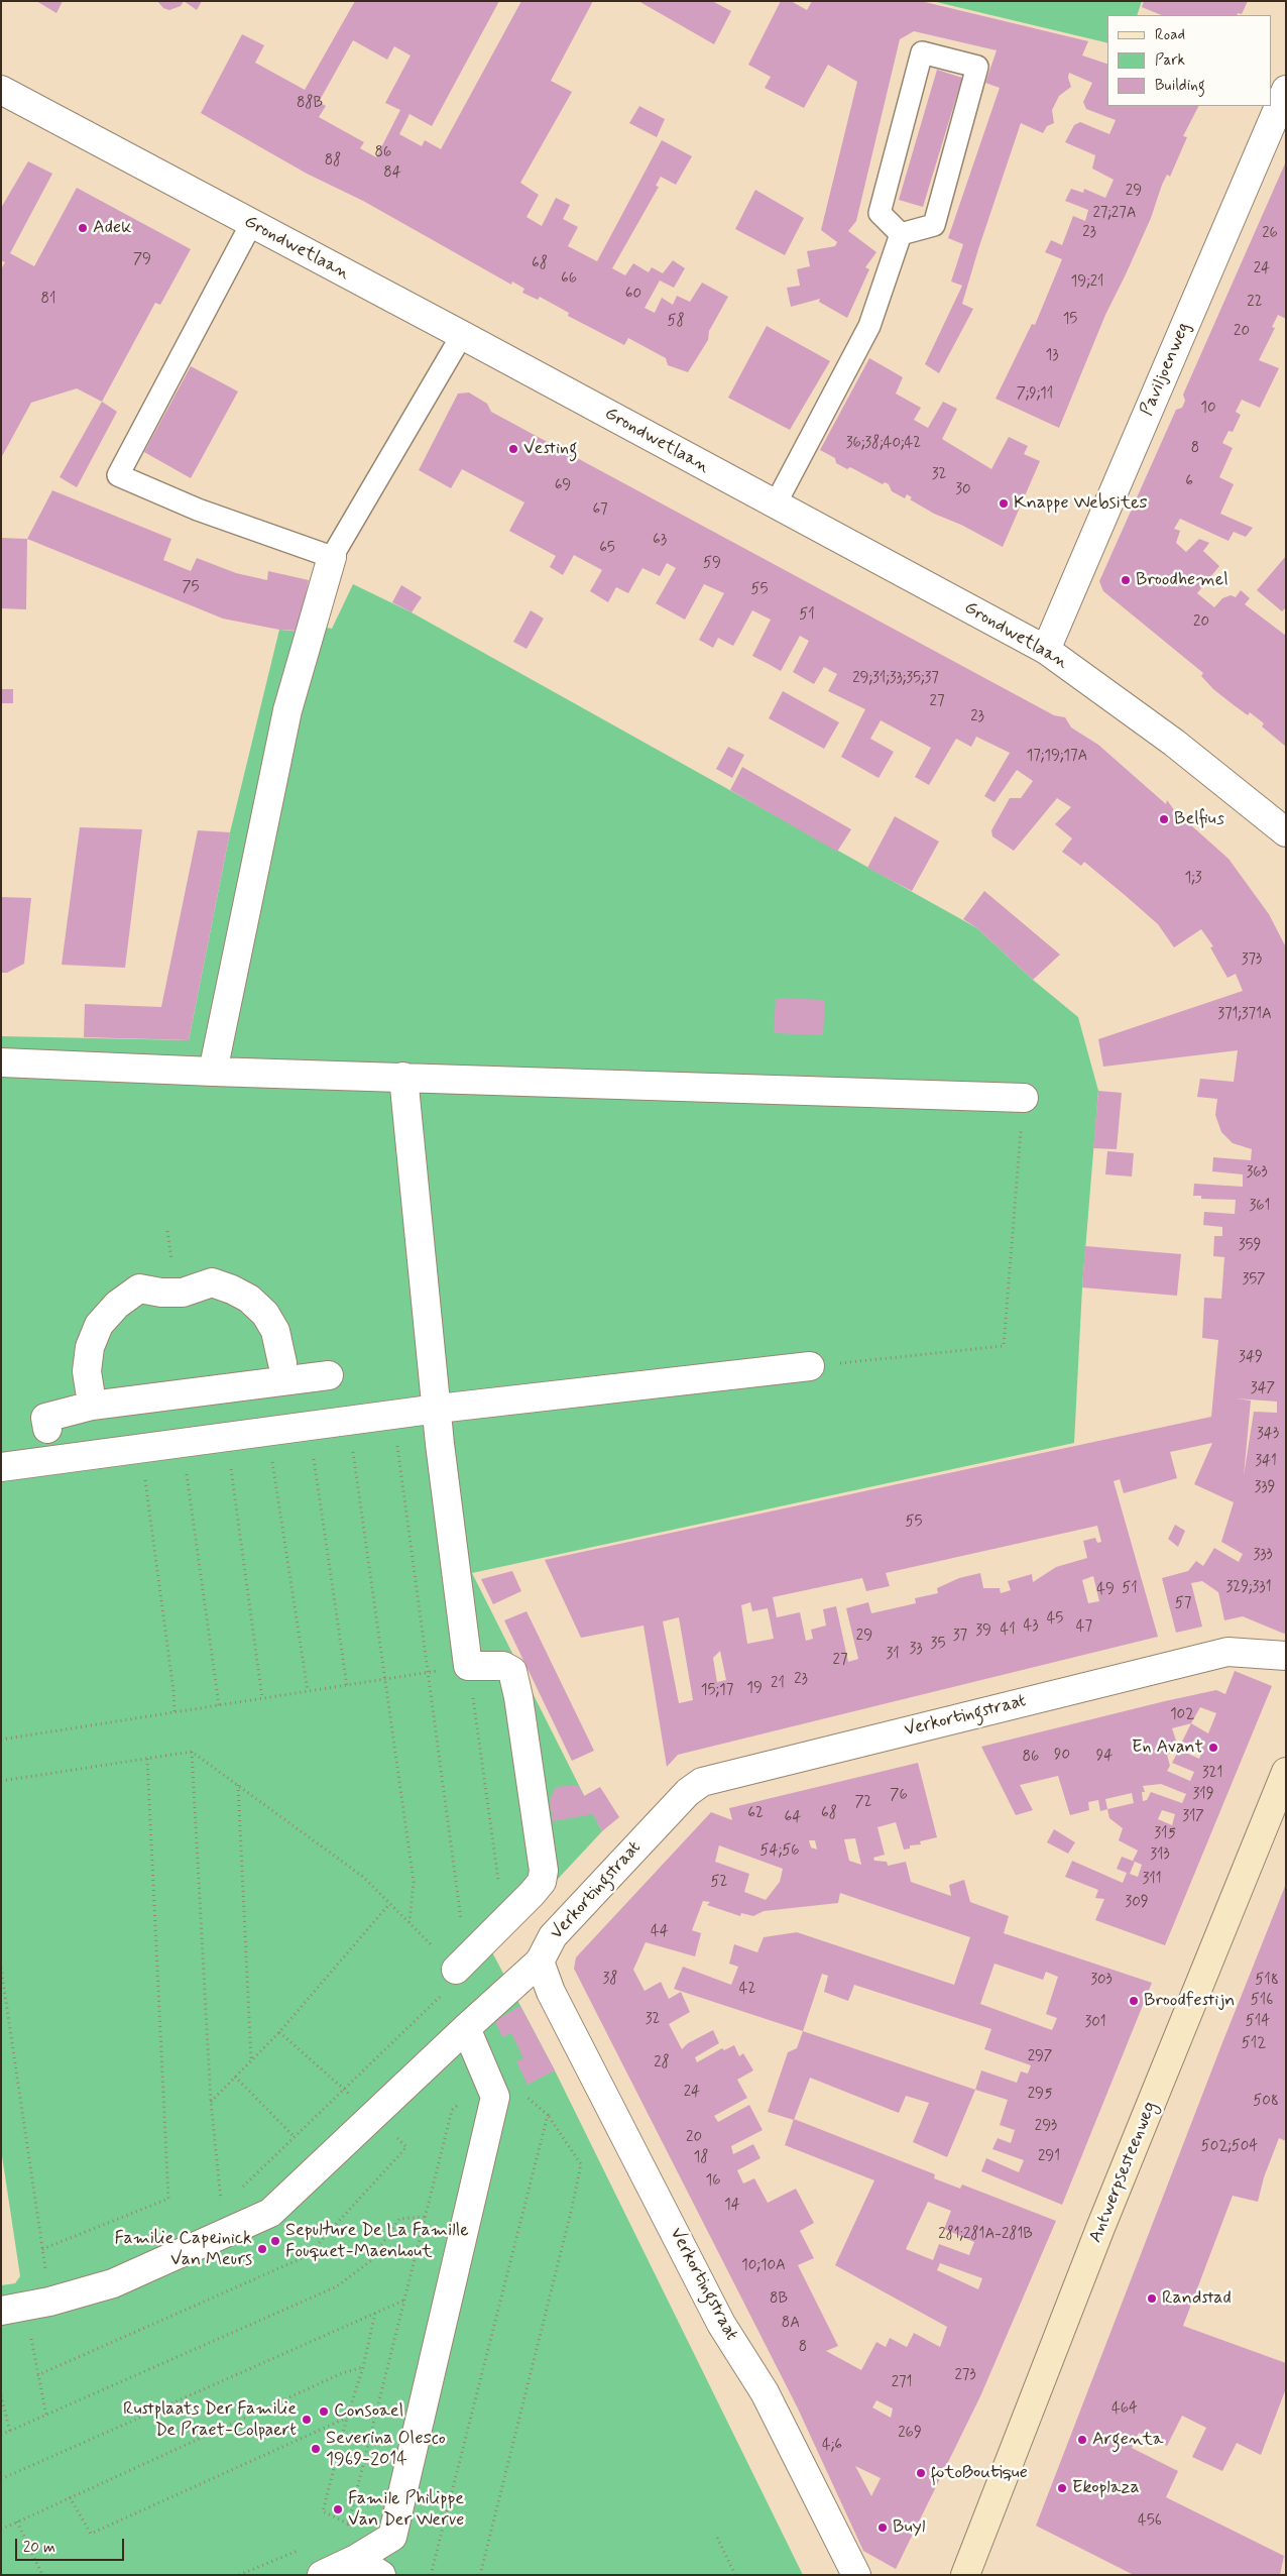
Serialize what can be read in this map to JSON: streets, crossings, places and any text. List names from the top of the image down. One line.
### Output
{"streets":{"main road":["Antwerpsesteenweg"],"street":["Grondwetlaan","Paviljoenweg","Verkortingstraat"]},"crossings":[["Grondwetlaan","Paviljoenweg"]],"places":["Adek","Vesting","Knappe Websites","Broodhemel","Belfius","En Avant","Broodfestijn","Sepulture De La Famille Fouquet-Maenhout","Familie Capeinick Van Meurs","Randstad","Consoael","Rustplaats Der Familie De Praet-Colpaert","Argenta","Severina Olesco 1969-2014","fotoBoutique","Ekoplaza","Famile Philippe Van Der Werve","Buyl"],"house_numbers":["88B","86","88","84","29","27;27A","23","26","79","68","24","66","19;21","60","81","22","15","58","20","13","7;9;11","10","36;38;40;42","8","32","6","69","30","67","63","65","59","75","55","51","20","29;31;33;35;37","27","23","17;19;17A","1;3","373","371;371A","363","361","359","357","349","347","343","341","339","55","333","329;331","51","49","57","45","43","47","41","39","29","37","35","33","31","27","23","21","19","15;17","102","90","94","86","321","319","76","72","62","68","317","64","315","54;56","313","311","52","309","44","38","303","518","42","516","32","514","301","512","297","28","24","295","508","293","20","502;504","291","18","16","14","281;281A-281B","10;10A","8B","8A","8","273","271","464","269","4;6","456"],"legend":["Road","Park","Building"],"scale_bar":"20 m"}
